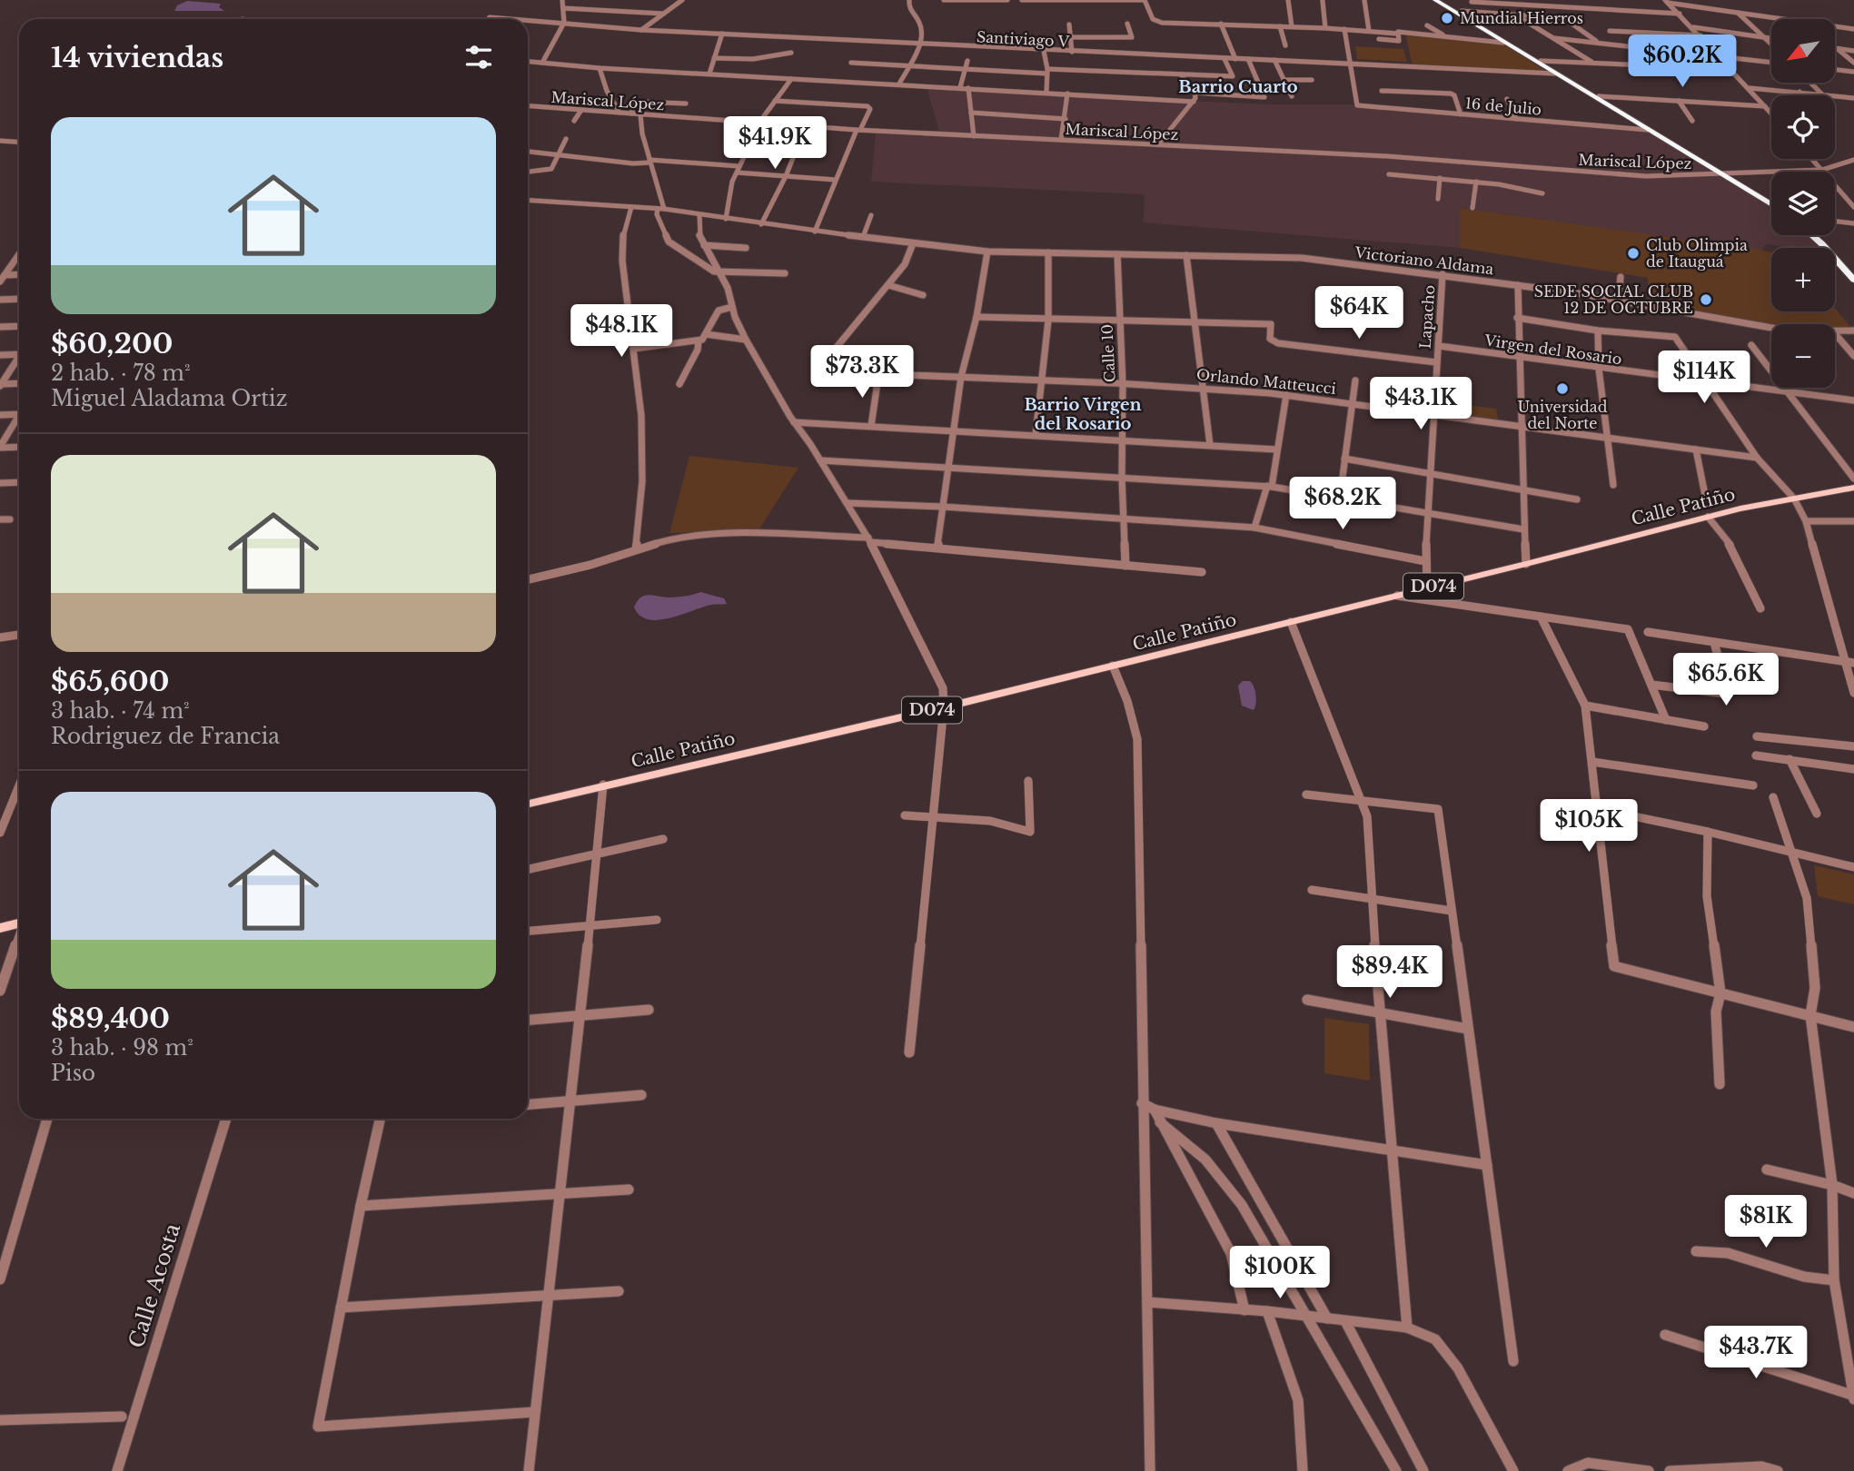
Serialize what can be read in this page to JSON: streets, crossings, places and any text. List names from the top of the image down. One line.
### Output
{"streets":{"main road":["Calle Patiño","D074"],"street":["Santiviago V","Mariscal López","16 de Julio","Victoriano Aldama","Lapacho","Virgen del Rosario","Calle 10","Orlando Matteucci","Calle Acosta"]},"crossings":[["Santiviago V","16 de Julio"],["Victoriano Aldama","Lapacho"],["Victoriano Aldama","Calle 10"],["Lapacho","Virgen del Rosario"],["Lapacho","Orlando Matteucci"],["Lapacho","Calle Patiño"],["Calle 10","Orlando Matteucci"]],"districts":["Barrio Cuarto","Barrio Virgen del Rosario"],"places":["Mundial Hierros","Club Olimpia de Itauguá","SEDE SOCIAL CLUB 12 DE OCTUBRE","Universidad del Norte"],"north":"bottom left","page":{"map_buttons":["+","−"],"heading":"14 viviendas","price":["$60.2K","$41.9K","$64K","$48.1K","$73.3K","$114K","$43.1K","$68.2K","$65.6K","$105K","$89.4K","$81K","$100K","$43.7K"],"list":[{"name":"$60,200","note":"2 hab. · 78 m² · Miguel Aladama Ortiz"},{"name":"$65,600","note":"3 hab. · 74 m² · Rodriguez de Francia"},{"name":"$89,400","note":"3 hab. · 98 m² · Piso"}]}}
